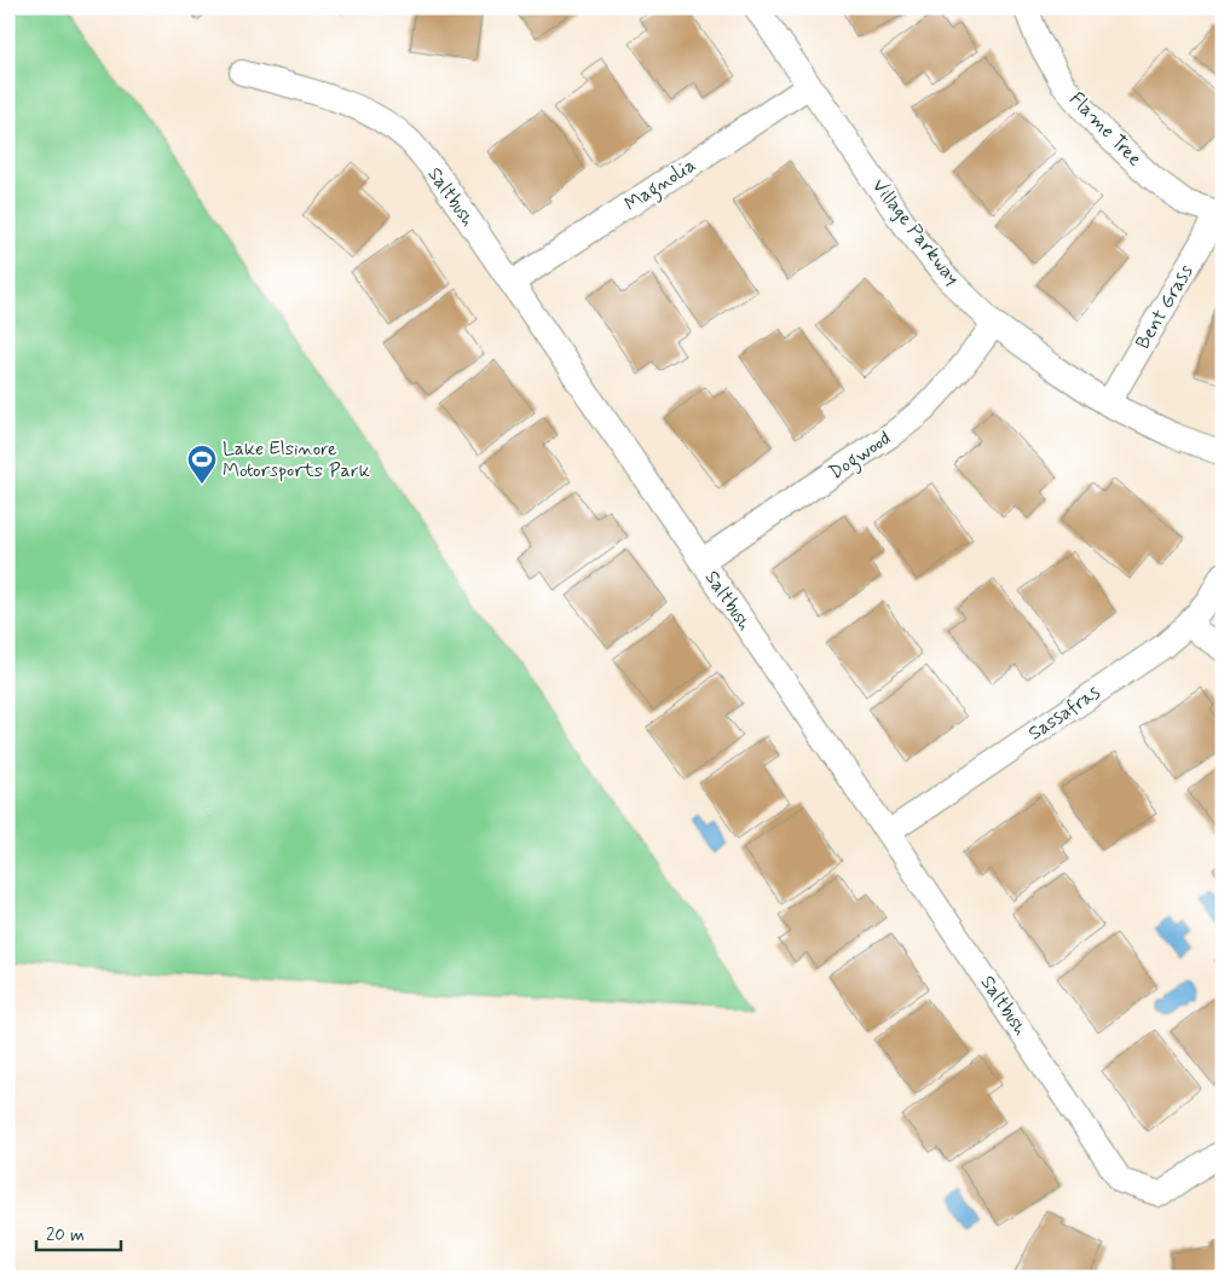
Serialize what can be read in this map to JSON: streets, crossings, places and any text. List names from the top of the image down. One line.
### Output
{"streets":{"street":["Flame Tree","Magnolia","Saltbush","Village Parkway","Bent Grass","Dogwood","Sassafras"]},"crossings":[["Flame Tree","Bent Grass"],["Magnolia","Saltbush"],["Magnolia","Village Parkway"],["Saltbush","Dogwood"],["Saltbush","Sassafras"],["Village Parkway","Bent Grass"],["Village Parkway","Dogwood"]],"places":{"sports":["Lake Elsinore Motorsports Park"]},"scale_bar":"20 m"}
